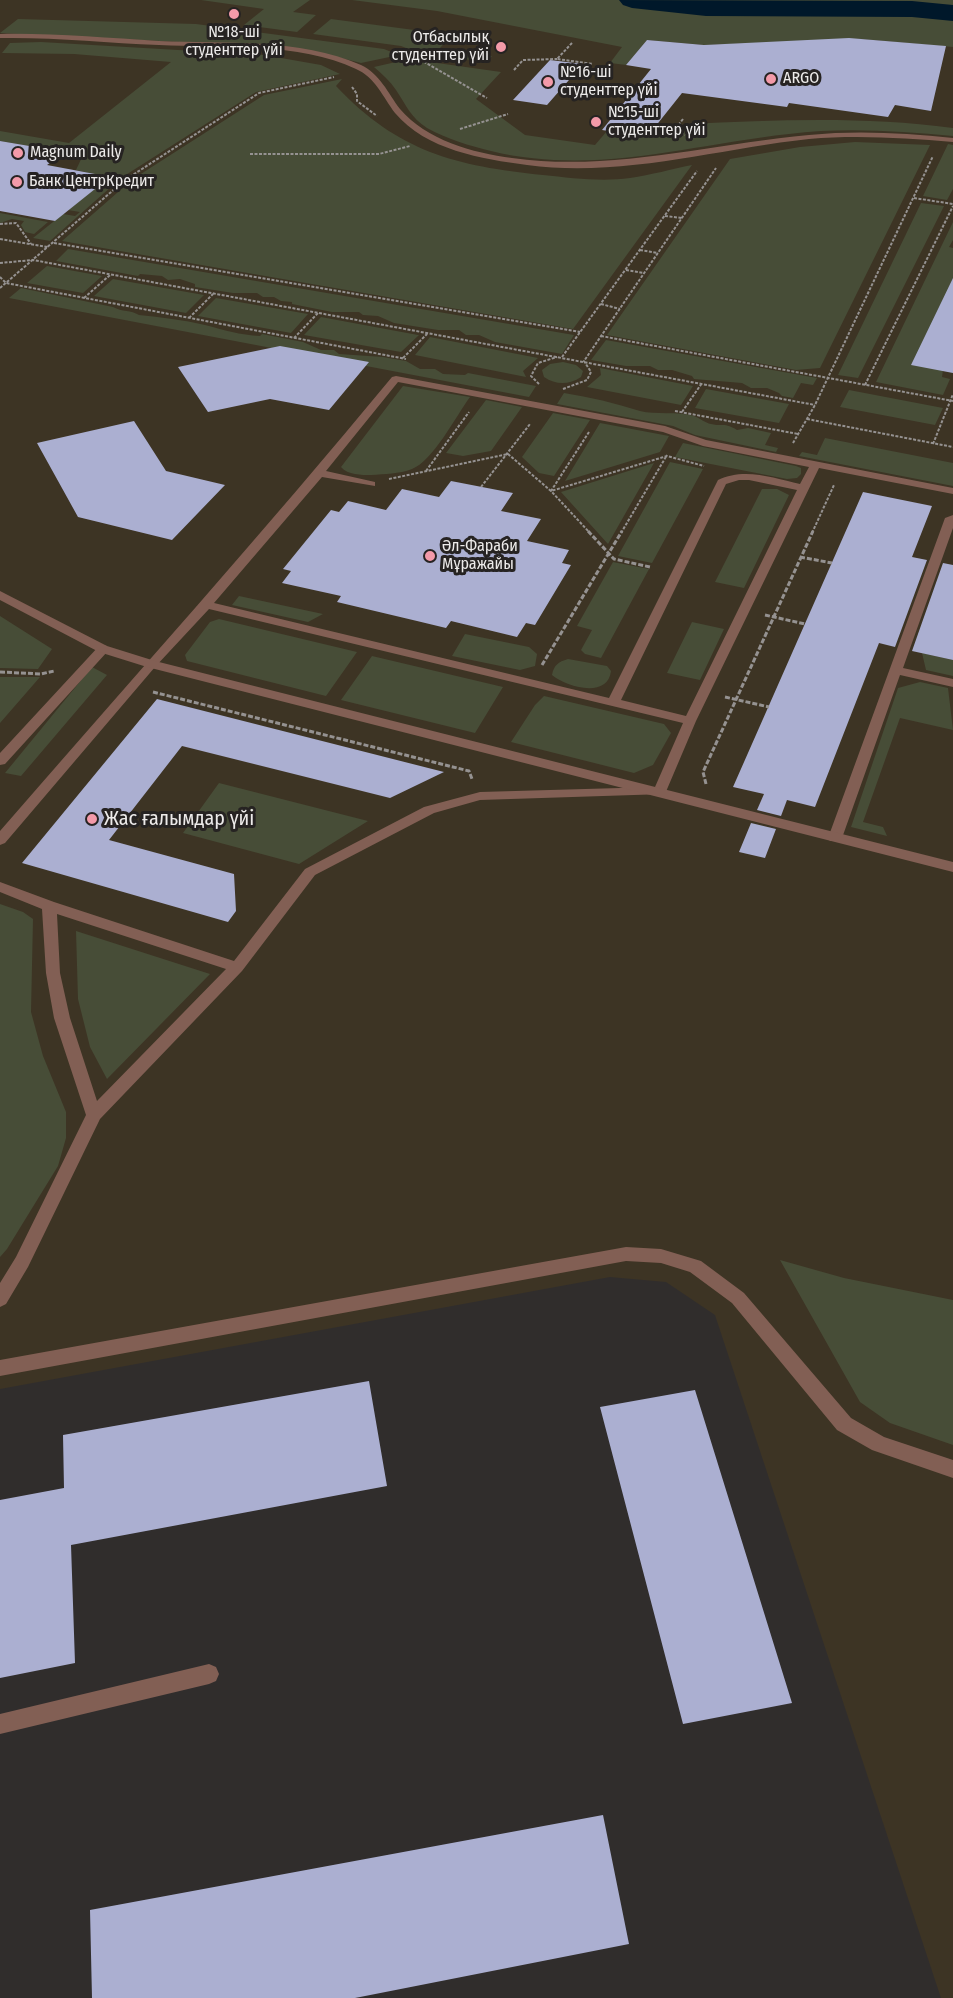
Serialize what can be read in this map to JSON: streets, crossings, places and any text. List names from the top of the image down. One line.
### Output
{"places":["№18-ші студенттер үйі","Отбасылық студенттер үйі","ARGO","№16-ші студенттер үйі","№15-ші студенттер үйі","Magnum Daily","Банк ЦентрКредит","Әл-Фараби Мұражайы","Жас ғалымдар үйі"]}
